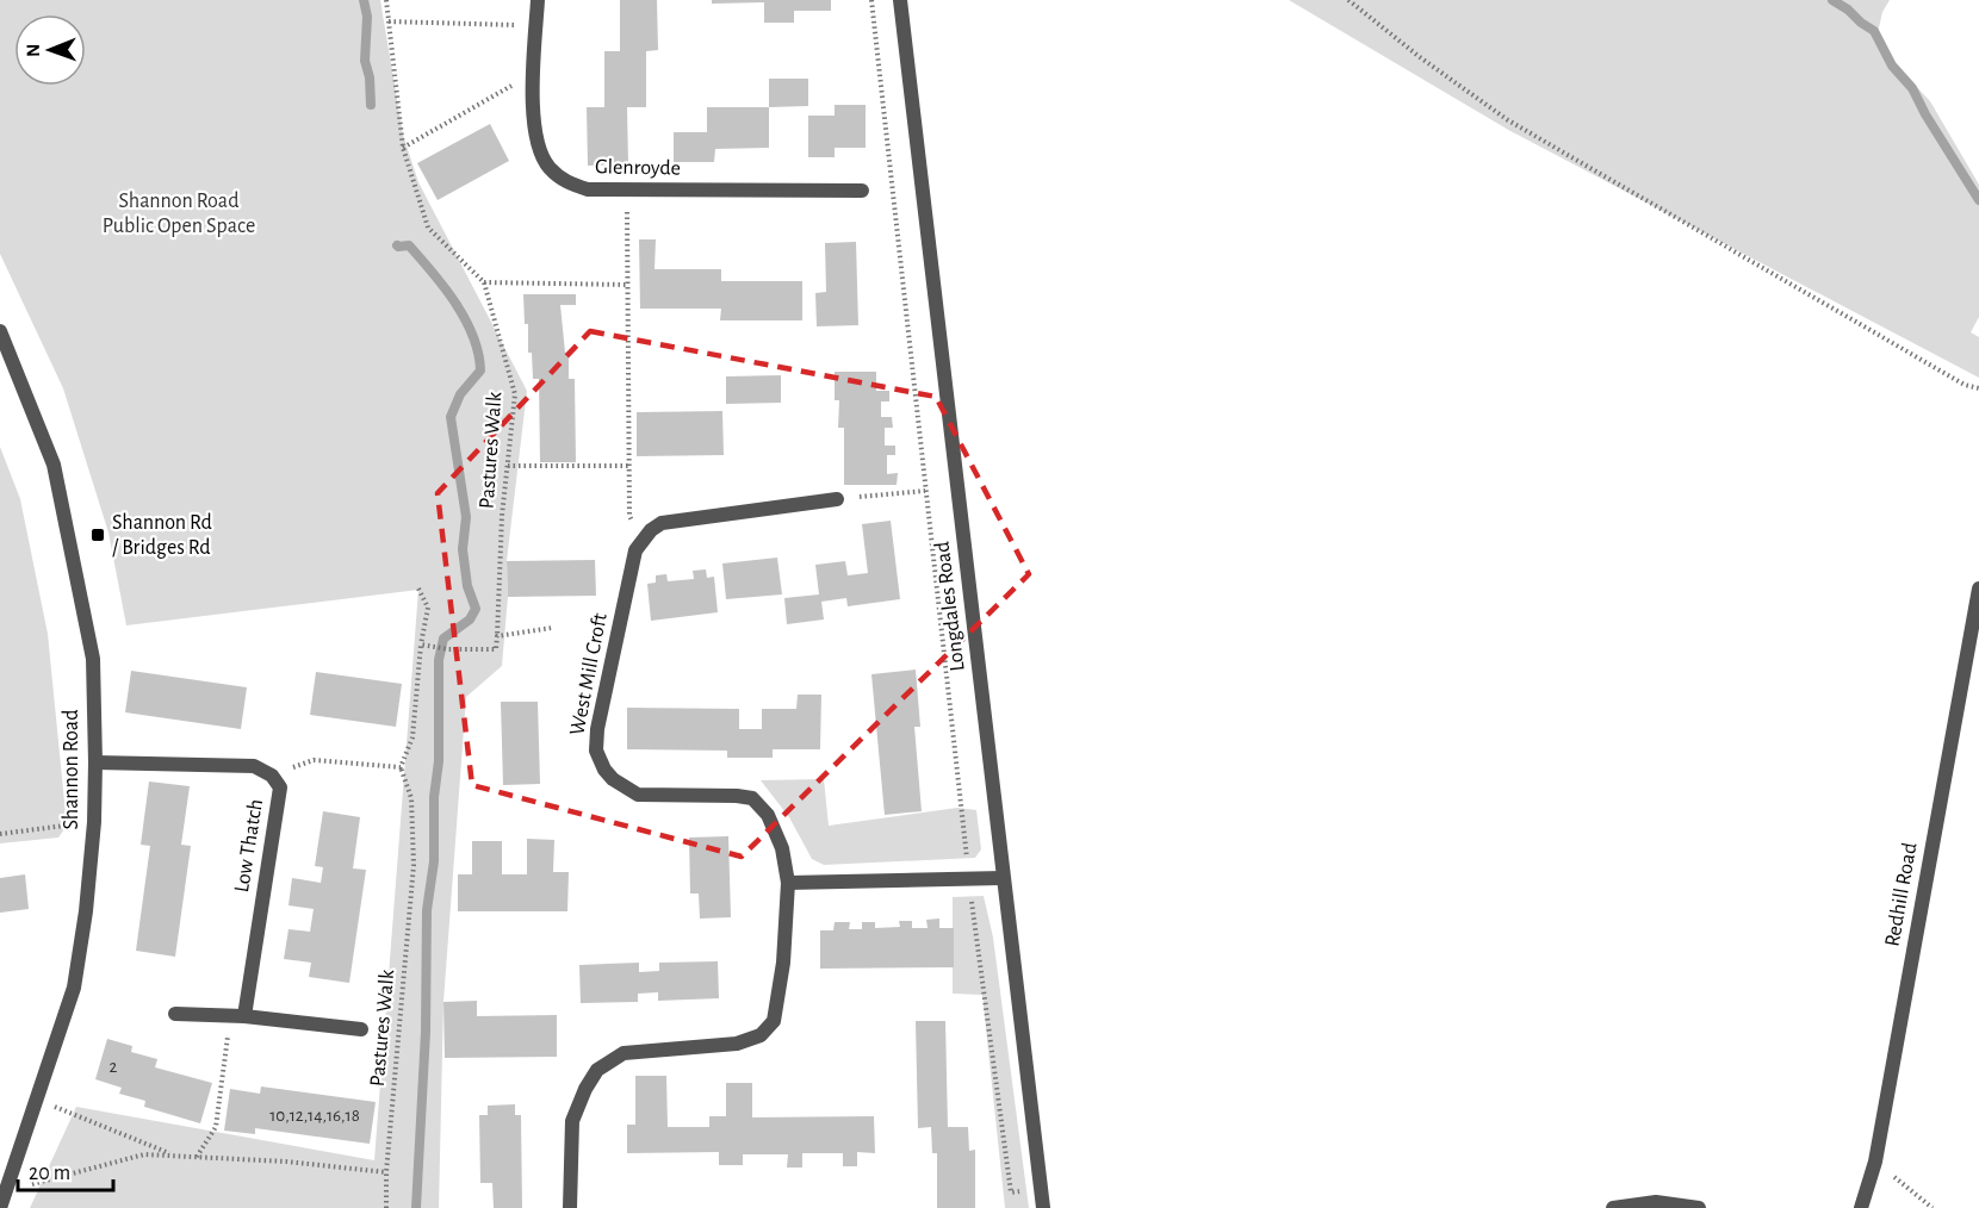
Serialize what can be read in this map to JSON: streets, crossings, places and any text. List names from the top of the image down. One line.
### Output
{"streets":{"street":["Glenroyde","Longdales Road","West Mill Croft","Shannon Road","Low Thatch","Redhill Road"],"path":["Pastures Walk"]},"crossings":[["Shannon Road","Low Thatch"]],"parks":["Shannon Road Public Open Space"],"places":{"transit":["Shannon Rd / Bridges Rd"]},"house_numbers":["2","10,12,14,16,18"],"scale_bar":"20 m","north":"left"}
